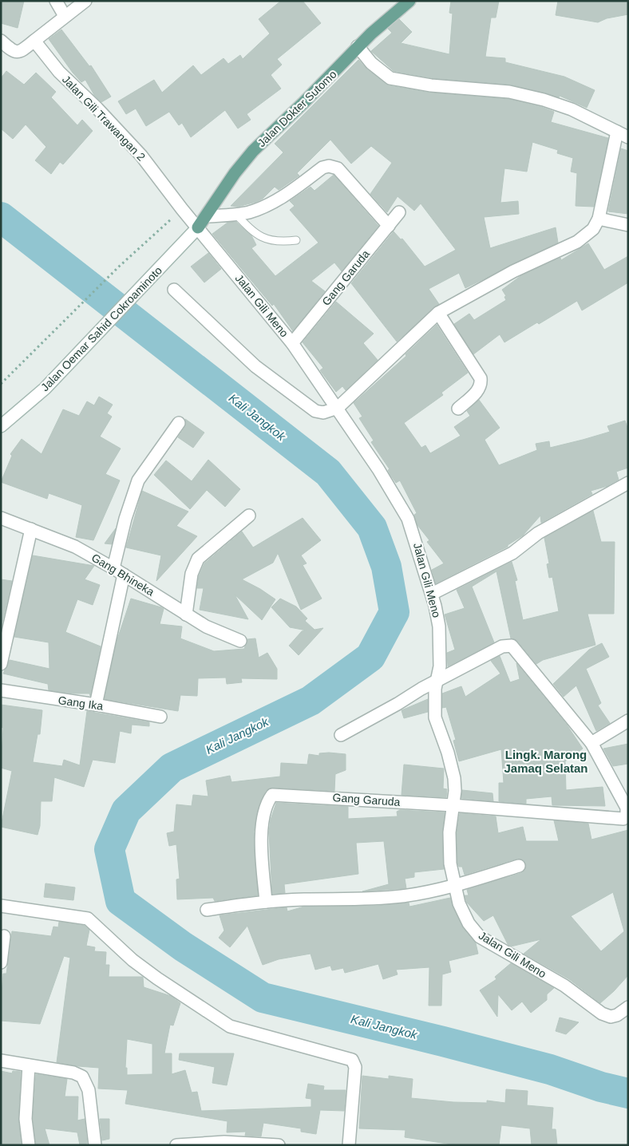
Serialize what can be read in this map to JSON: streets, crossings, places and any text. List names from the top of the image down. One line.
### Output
{"streets":{"main road":["Jalan Dokter Sutomo"],"street":["Jalan Gili Trawangan 2","Gang Garuda","Jalan Gili Meno","Jalan Oemar Sahid Cokroaminoto","Gang Bhineka","Gang Ika"]},"crossings":[["Jalan Dokter Sutomo","Jalan Gili Trawangan 2"],["Jalan Dokter Sutomo","Jalan Gili Meno"],["Jalan Dokter Sutomo","Jalan Oemar Sahid Cokroaminoto"],["Jalan Gili Trawangan 2","Jalan Gili Meno"],["Jalan Gili Trawangan 2","Jalan Oemar Sahid Cokroaminoto"],["Gang Garuda","Jalan Gili Meno"],["Jalan Gili Meno","Jalan Oemar Sahid Cokroaminoto"]],"districts":["Lingk. Marong Jamaq Selatan"],"water":["Kali Jangkok"]}
